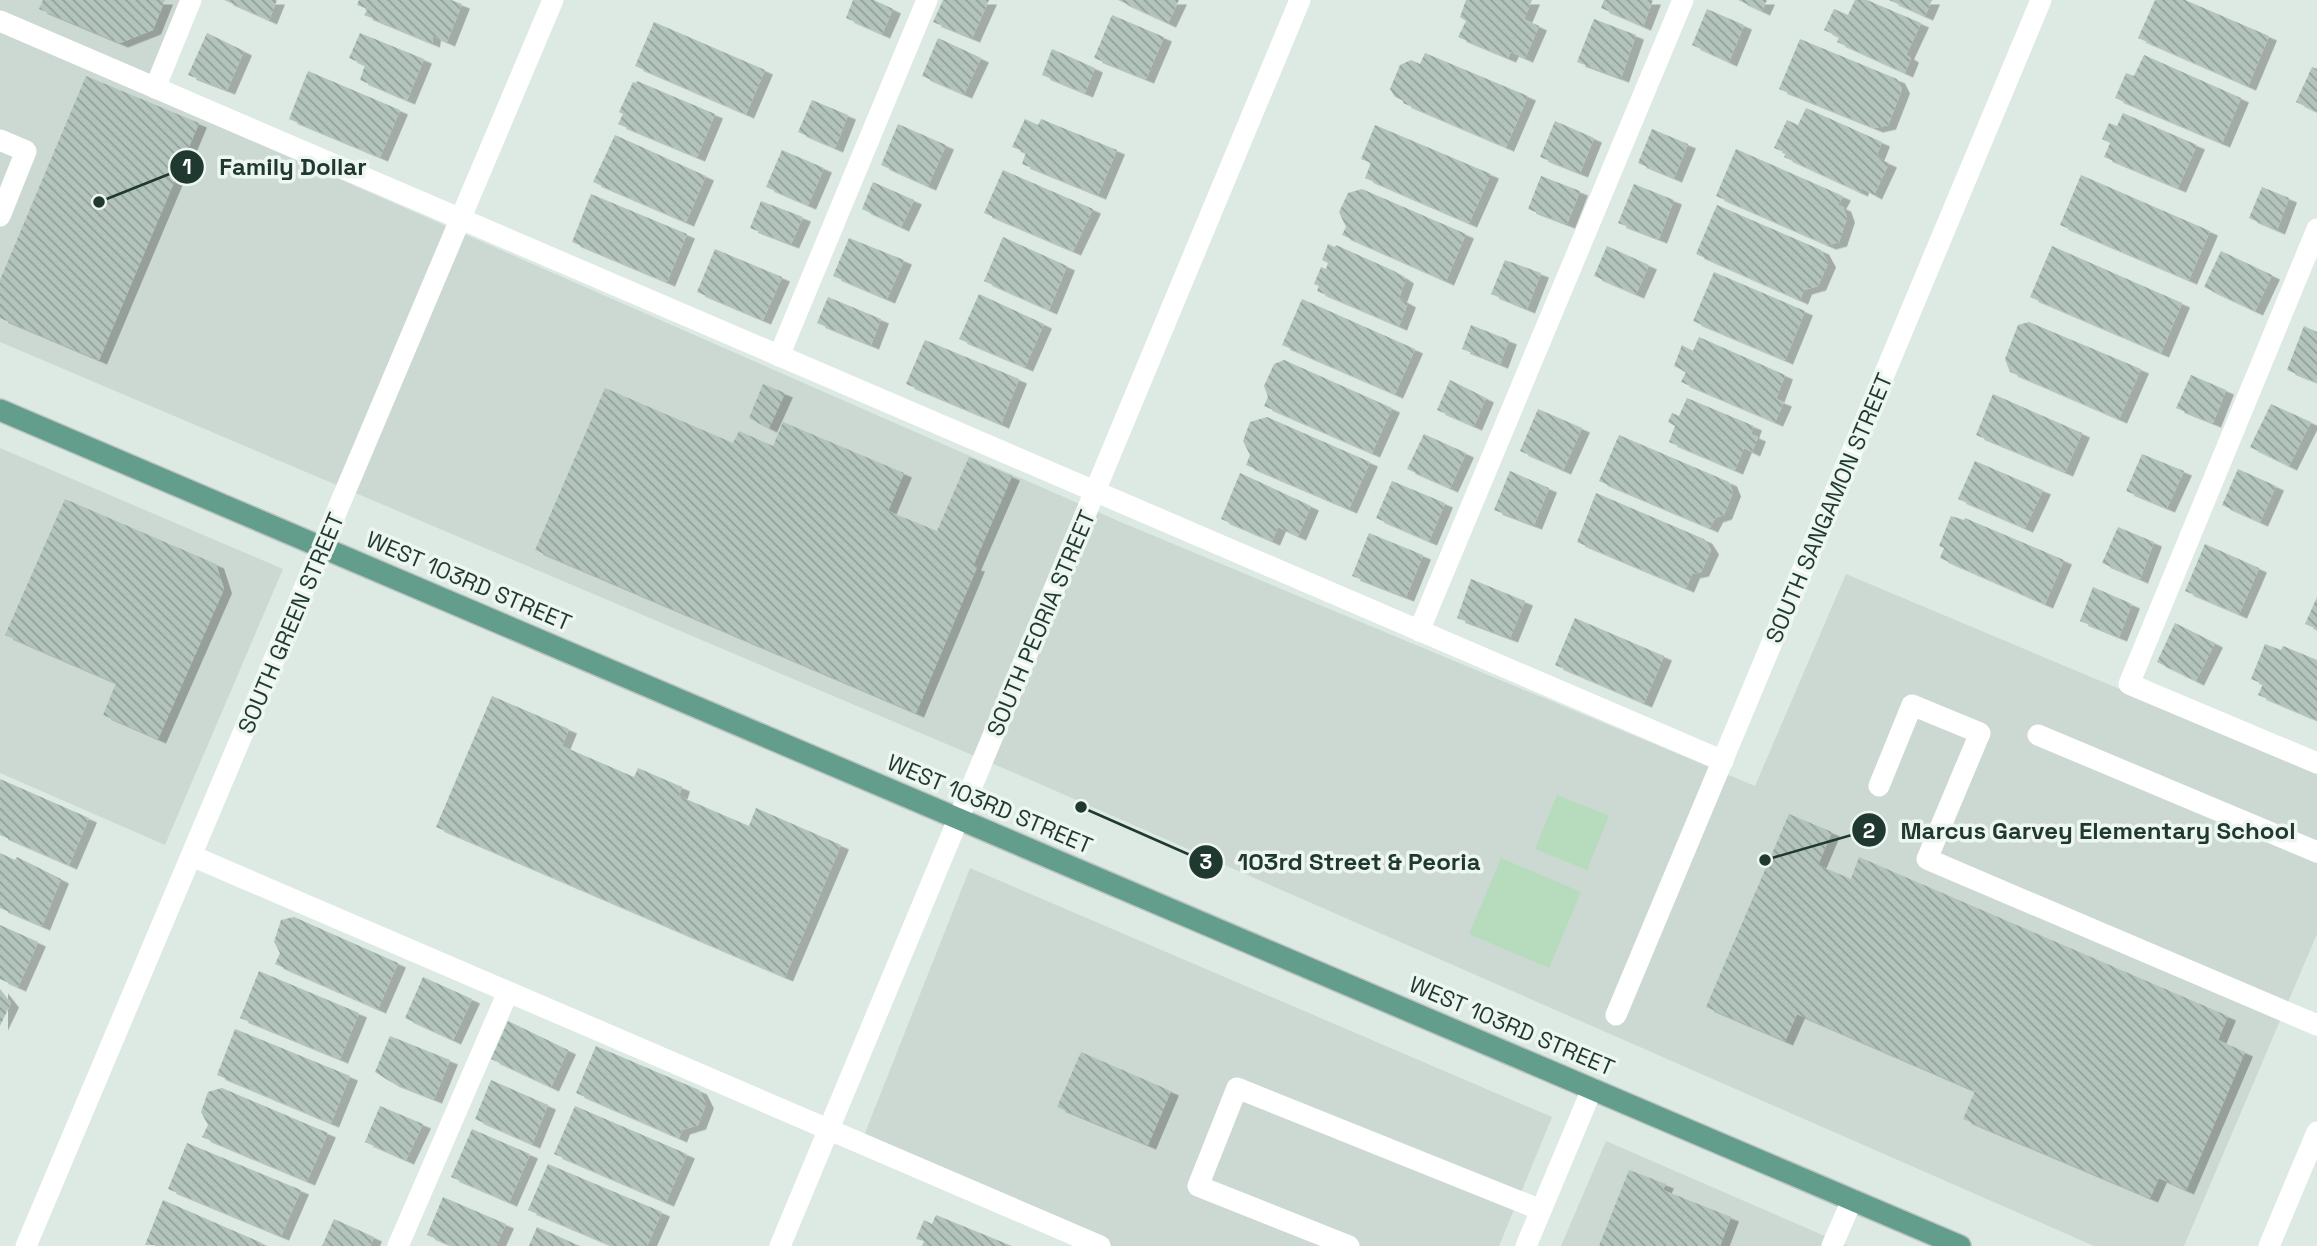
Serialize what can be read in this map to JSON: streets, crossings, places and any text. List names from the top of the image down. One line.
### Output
{"streets":{"main road":["WEST 103RD STREET"],"street":["SOUTH SANGAMON STREET","SOUTH GREEN STREET","SOUTH PEORIA STREET"]},"crossings":[["WEST 103RD STREET","SOUTH GREEN STREET"],["WEST 103RD STREET","SOUTH PEORIA STREET"]],"places":["Family Dollar","103rd Street & Peoria","Marcus Garvey Elementary School"]}
